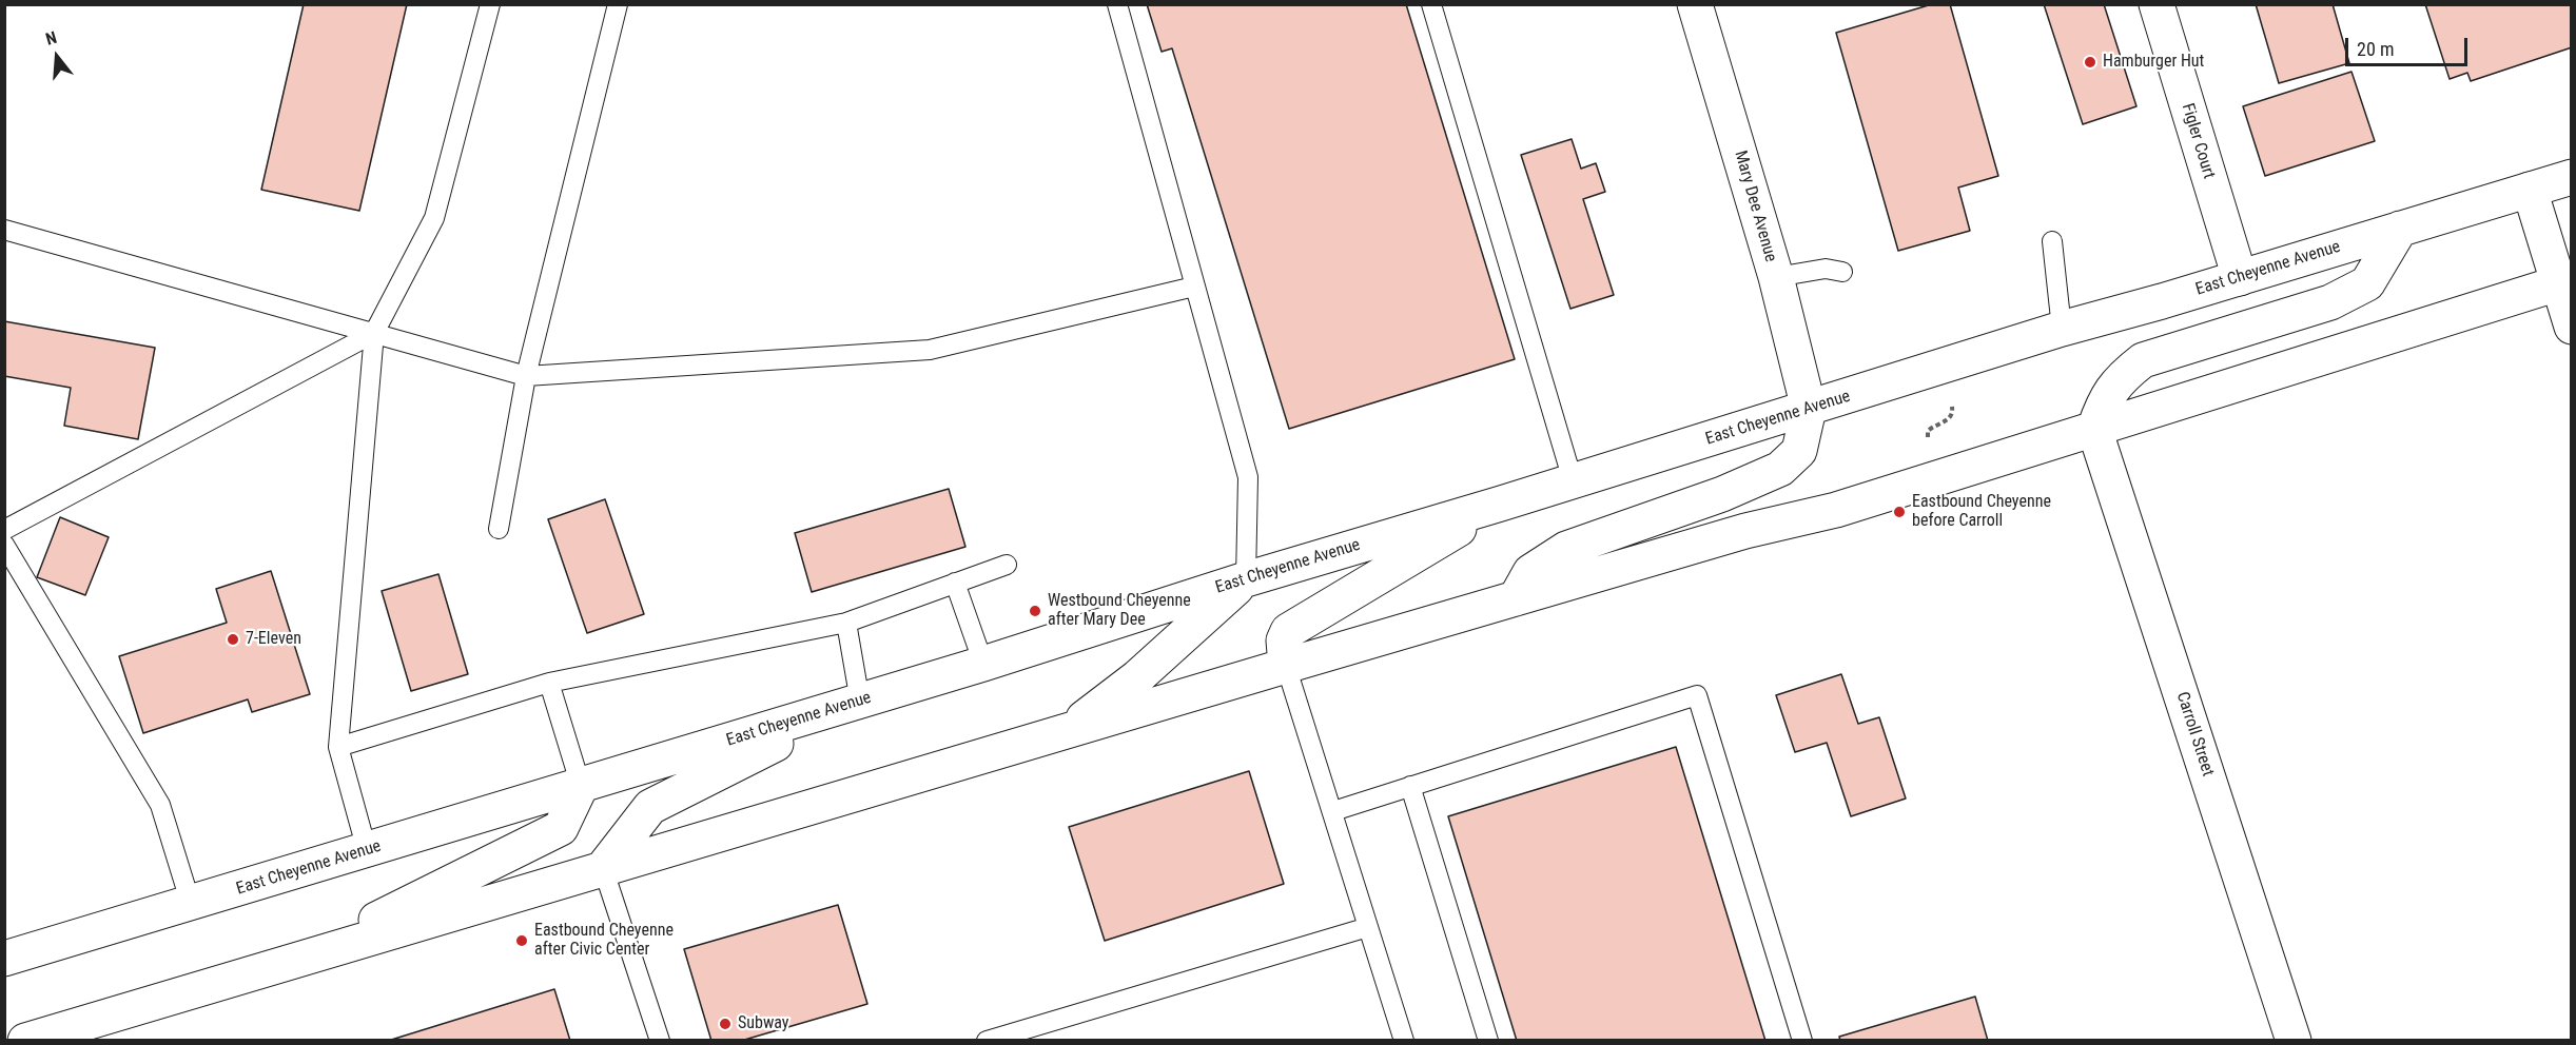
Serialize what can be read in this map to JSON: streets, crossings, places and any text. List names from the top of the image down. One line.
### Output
{"streets":{"main road":["Figler Court","Mary Dee Avenue","East Cheyenne Avenue","Carroll Street"]},"crossings":[["Figler Court","East Cheyenne Avenue"],["Mary Dee Avenue","East Cheyenne Avenue"]],"places":["Hamburger Hut","Eastbound Cheyenne before Carroll","Westbound Cheyenne after Mary Dee","7-Eleven","Eastbound Cheyenne after Civic Center","Subway"],"scale_bar":"20 m","north":"top"}
